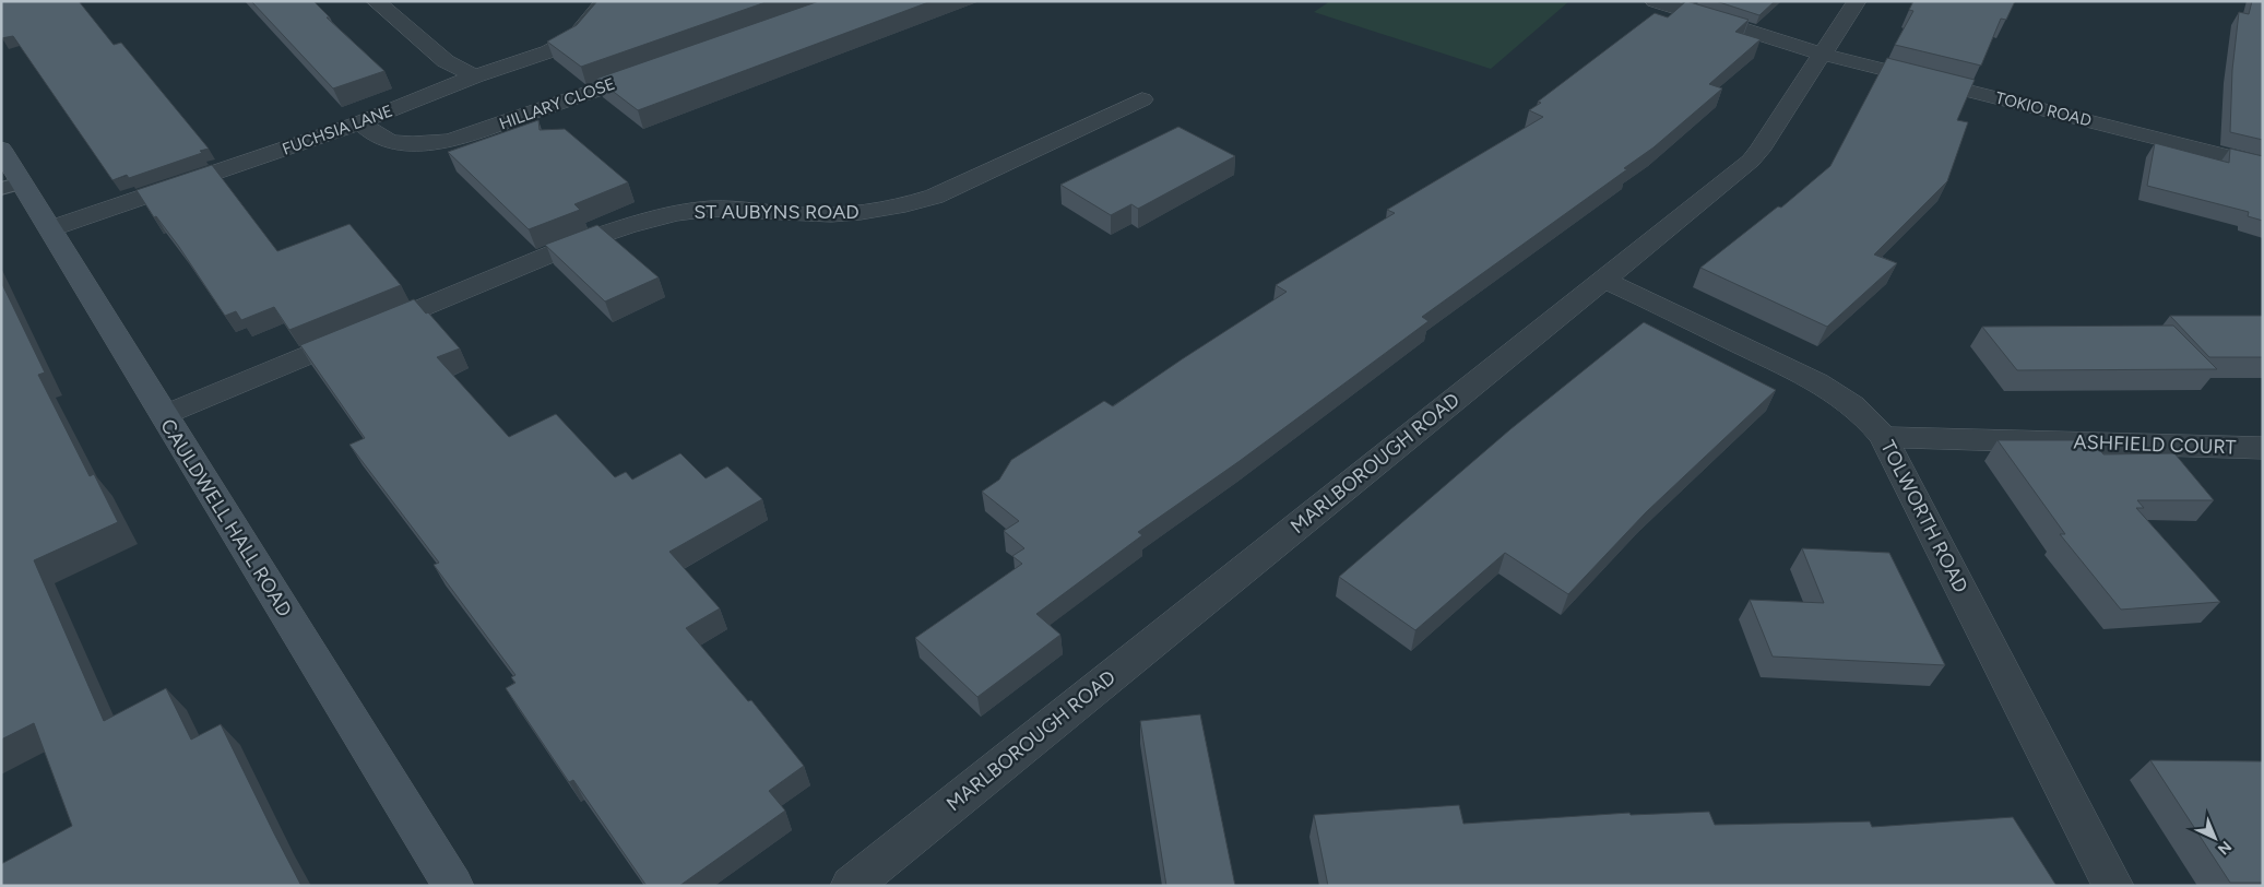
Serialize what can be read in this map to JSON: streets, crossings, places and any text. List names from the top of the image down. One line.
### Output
{"streets":{"street":["HILLARY CLOSE","TOKIO ROAD","FUCHSIA LANE","ST AUBYNS ROAD","ASHFIELD COURT","MARLBOROUGH ROAD","TOLWORTH ROAD","CAULDWELL HALL ROAD"]},"crossings":[["HILLARY CLOSE","FUCHSIA LANE"],["TOKIO ROAD","MARLBOROUGH ROAD"],["FUCHSIA LANE","CAULDWELL HALL ROAD"],["ST AUBYNS ROAD","CAULDWELL HALL ROAD"],["ASHFIELD COURT","TOLWORTH ROAD"],["MARLBOROUGH ROAD","TOLWORTH ROAD"]],"north":"bottom right"}
